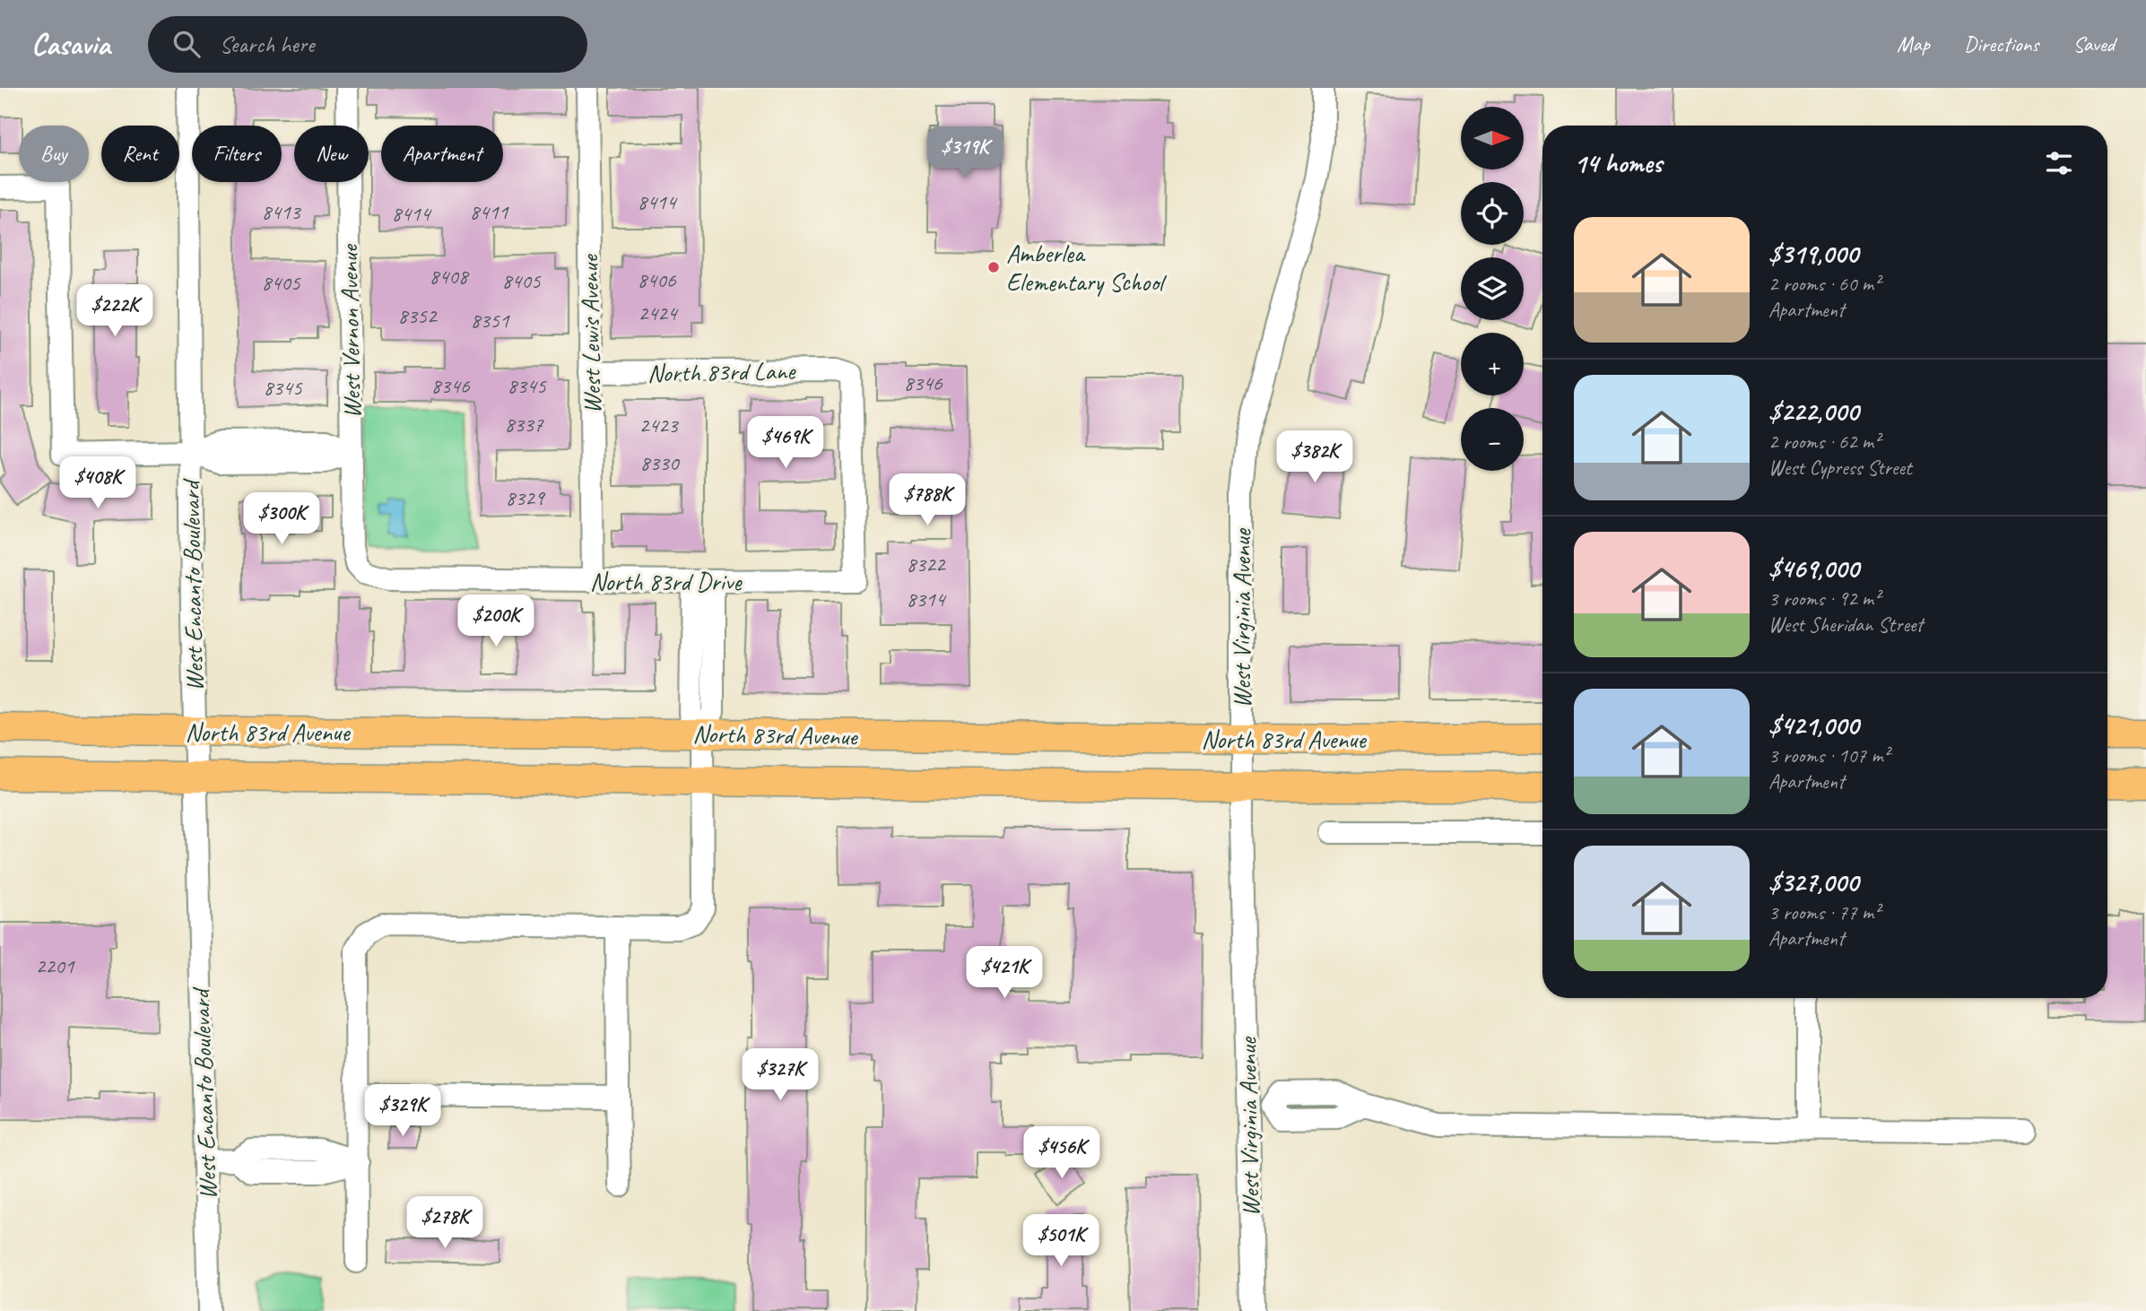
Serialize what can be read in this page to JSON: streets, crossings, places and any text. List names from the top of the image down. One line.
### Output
{"streets":{"main road":["North 83rd Avenue"],"street":["West Vernon Avenue","West Lewis Avenue","North 83rd Lane","North 83rd Drive","West Encanto Boulevard","West Virginia Avenue"]},"crossings":[["West Vernon Avenue","North 83rd Drive"],["West Lewis Avenue","North 83rd Lane"],["West Lewis Avenue","North 83rd Drive"],["North 83rd Lane","North 83rd Drive"],["West Encanto Boulevard","North 83rd Avenue"],["West Virginia Avenue","North 83rd Avenue"]],"places":["Amberlea Elementary School"],"house_numbers":["8414","8413","8411","8414","8408","8406","8405","8405","2424","8352","8351","8346","8346","8345","8345","8337","2423","8330","8329","8322","8314","2201"],"north":"right","page":{"header":"Casavia","search":"Search here","nav":["Map","Directions","Saved"],"map_buttons":["+","−"],"chip":["Buy","Rent","Filters","New","Apartment"],"heading":"14 homes","price":["$319K","$222K","$469K","$382K","$408K","$788K","$300K","$200K","$421K","$327K","$329K","$456K","$278K","$501K"],"list":[{"name":"$319,000","note":"2 rooms · 60 m² · Apartment"},{"name":"$222,000","note":"2 rooms · 62 m² · West Cypress Street"},{"name":"$469,000","note":"3 rooms · 92 m² · West Sheridan Street"},{"name":"$421,000","note":"3 rooms · 107 m² · Apartment"},{"name":"$327,000","note":"3 rooms · 77 m² · Apartment"}]}}
